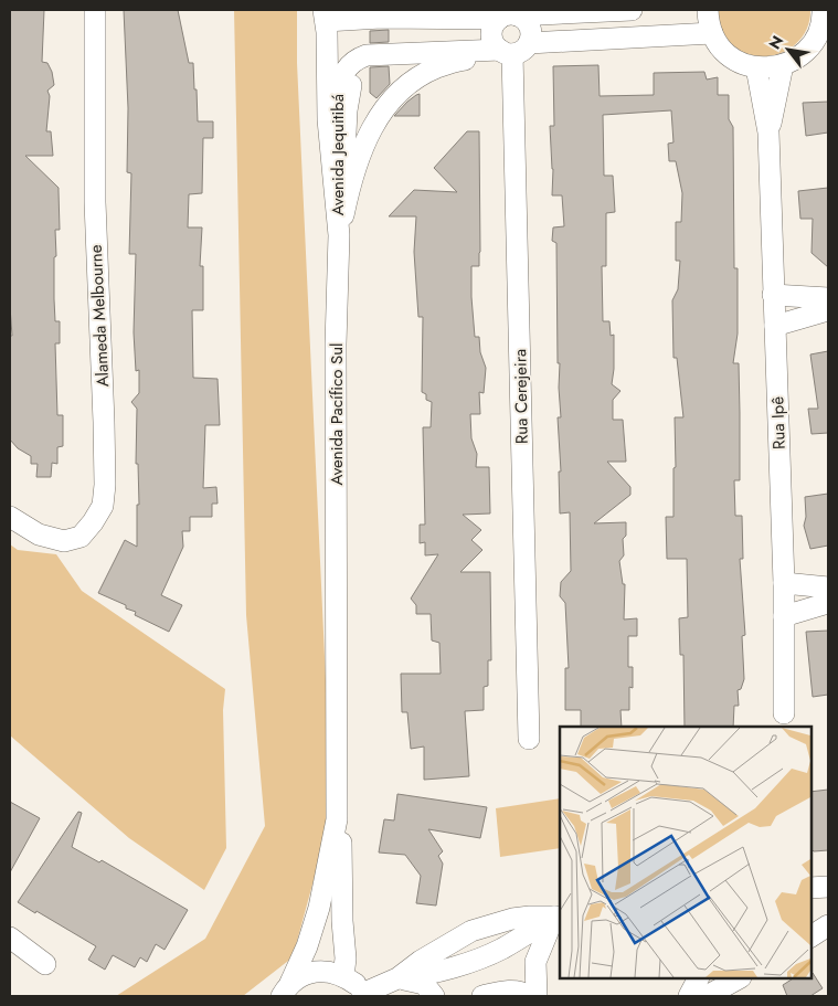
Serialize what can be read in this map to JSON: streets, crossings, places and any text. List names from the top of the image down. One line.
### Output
{"streets":{"street":["Avenida Jequitibá","Alameda Melbourne","Rua Cerejeira","Avenida Pacífico Sul","Rua Ipê"]},"crossings":[["Avenida Jequitibá","Rua Cerejeira"],["Avenida Jequitibá","Avenida Pacífico Sul"]],"north":"top left"}
